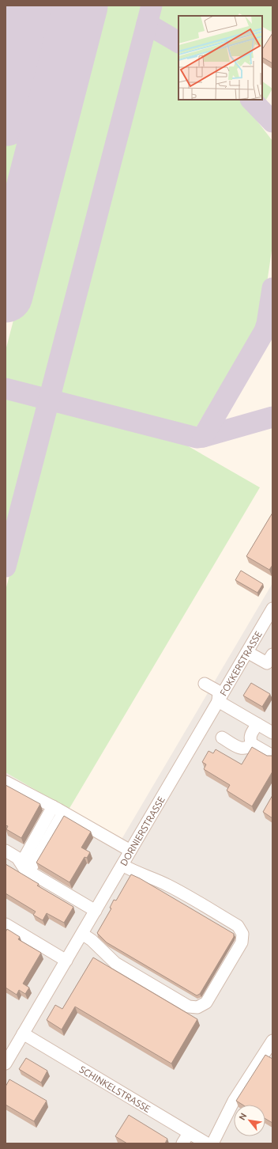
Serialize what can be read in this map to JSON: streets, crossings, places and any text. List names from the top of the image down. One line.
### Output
{"streets":{"street":["FOKKERSTRASSE","DORNIERSTRASSE","SCHINKELSTRASSE"]},"crossings":[["FOKKERSTRASSE","DORNIERSTRASSE"],["DORNIERSTRASSE","SCHINKELSTRASSE"]],"north":"top left"}
